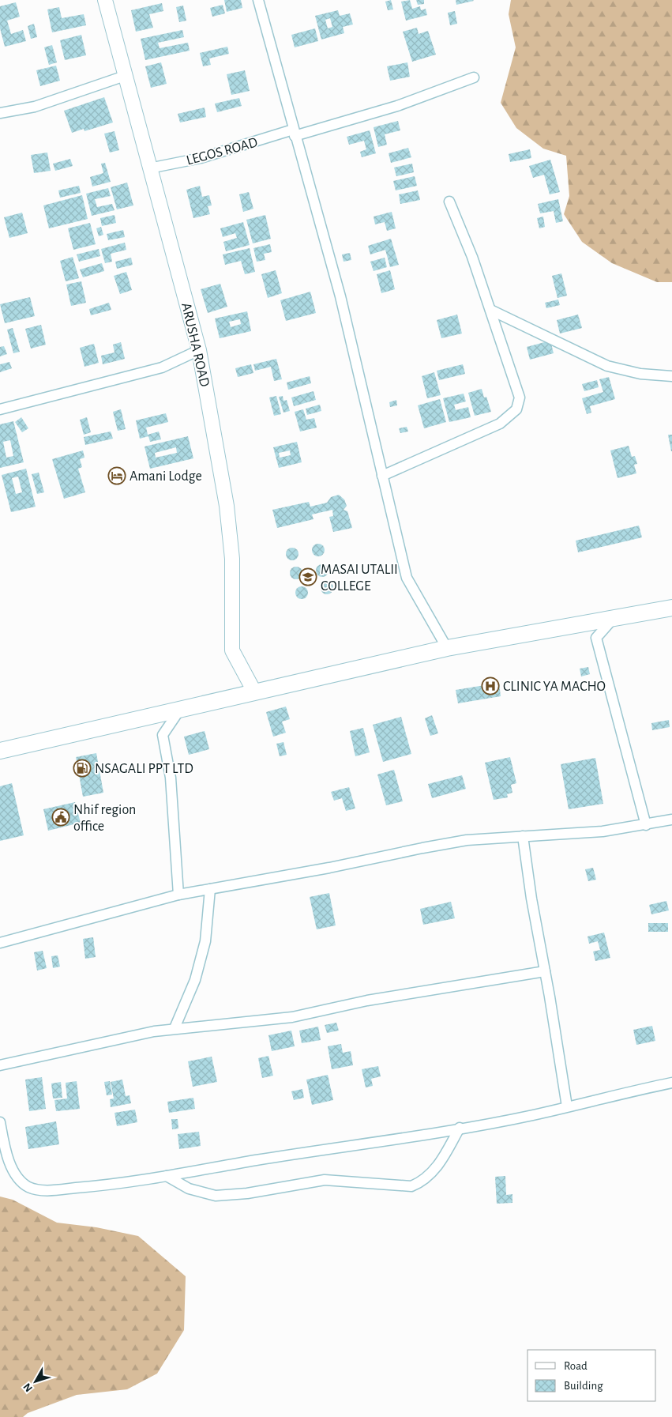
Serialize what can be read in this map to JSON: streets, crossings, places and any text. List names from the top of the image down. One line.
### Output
{"streets":{"main road":["ARUSHA ROAD"],"street":["LEGOS ROAD"]},"crossings":[["LEGOS ROAD","ARUSHA ROAD"]],"places":{"hotel":["Amani Lodge"],"school or university":["MASAI UTALII COLLEGE"],"hospital":["CLINIC YA MACHO"],"fuel station":["NSAGALI PPT LTD"],"public building":["Nhif region office"]},"legend":["Road","Building"],"north":"bottom left"}
